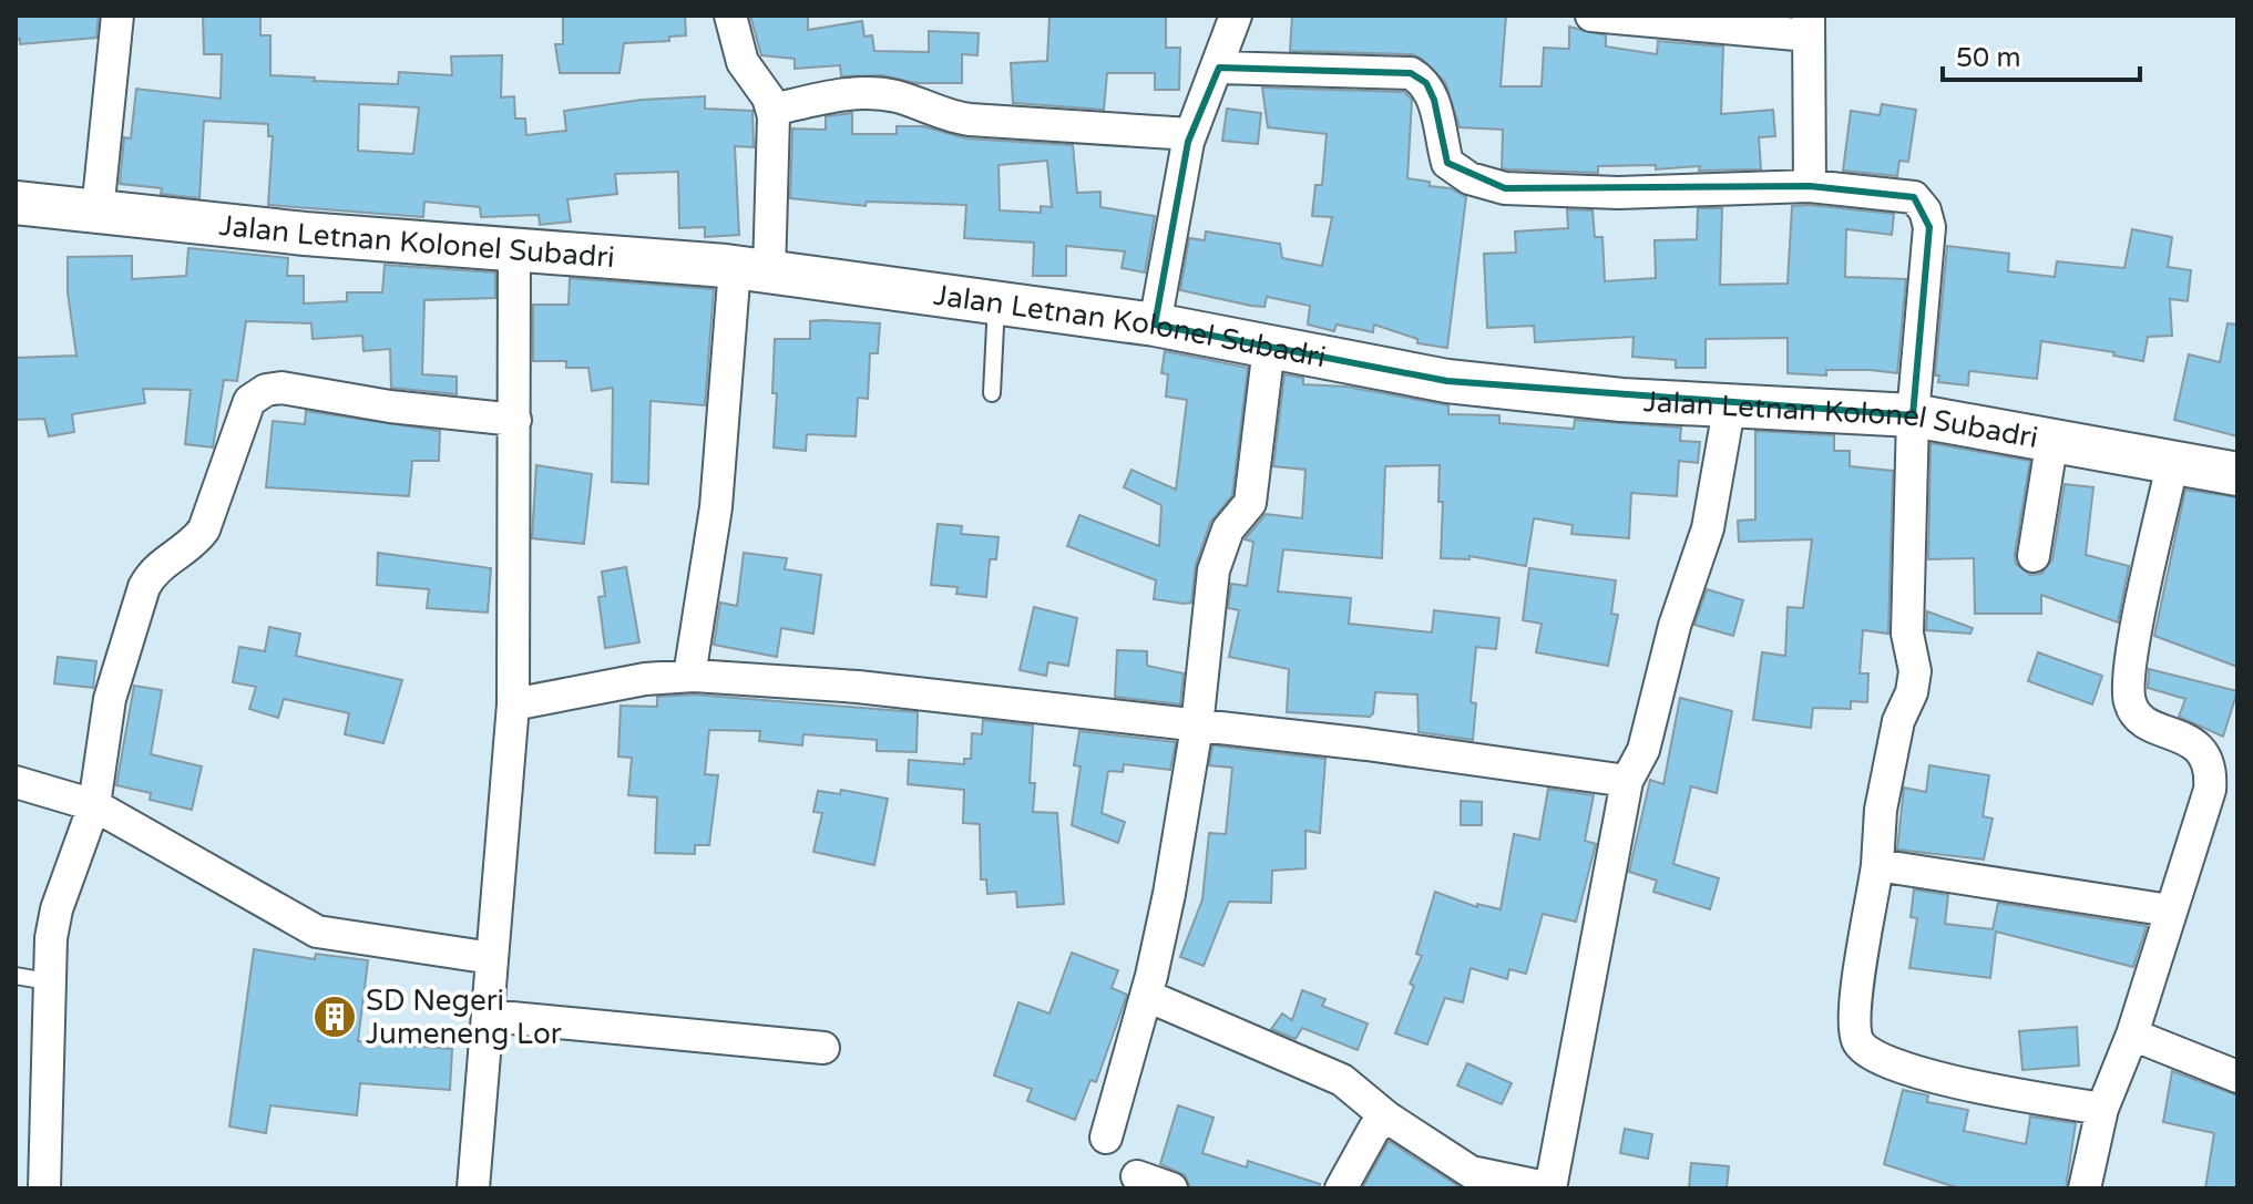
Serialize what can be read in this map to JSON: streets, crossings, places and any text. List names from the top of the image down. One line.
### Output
{"streets":{"main road":["Jalan Letnan Kolonel Subadri"]},"places":{"building":["SD Negeri Jumeneng Lor"]},"scale_bar":"50 m"}
